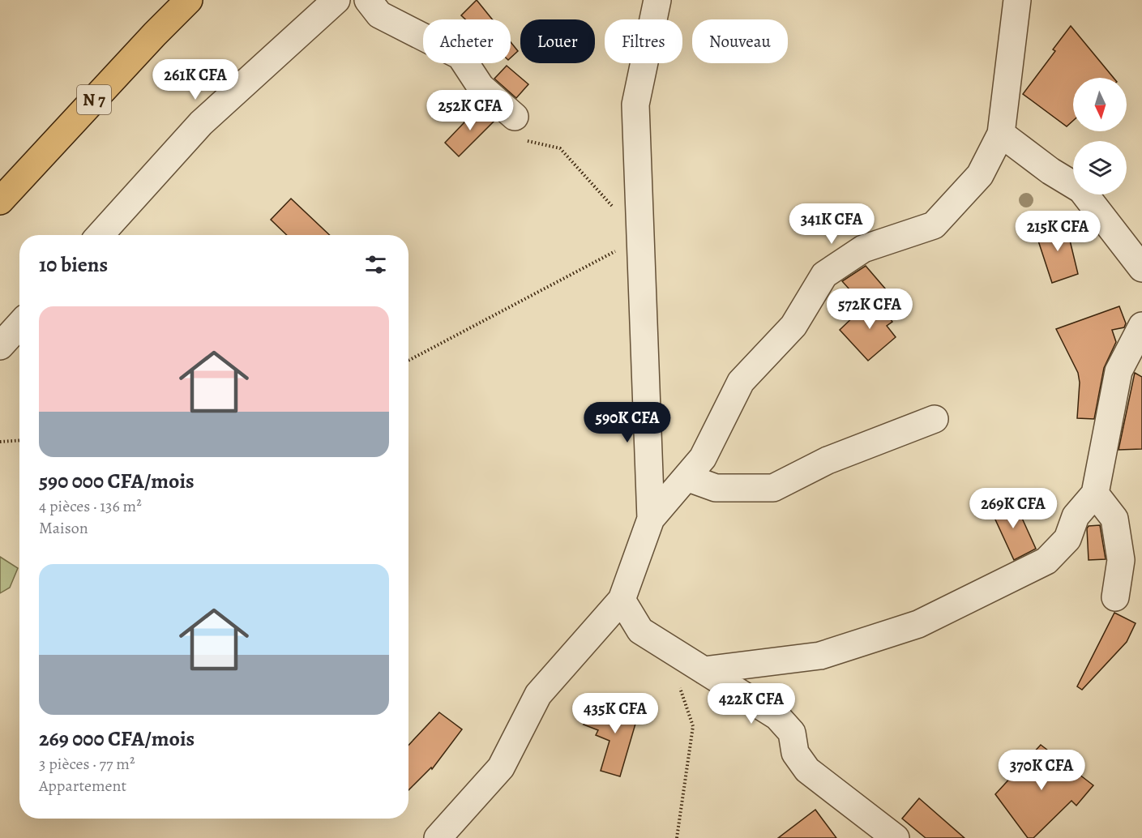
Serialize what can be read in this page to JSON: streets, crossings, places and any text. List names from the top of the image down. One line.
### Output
{"streets":{"highway":["N 7"]},"north":"bottom","page":{"chip":["Acheter","Louer","Filtres","Nouveau"],"price":["261K CFA","252K CFA","341K CFA","215K CFA","572K CFA","590K CFA","269K CFA","422K CFA","435K CFA","370K CFA"],"heading":"10 biens","list":[{"name":"590 000 CFA/mois","note":"4 pièces · 136 m² · Maison"},{"name":"269 000 CFA/mois","note":"3 pièces · 77 m² · Appartement"}]}}
